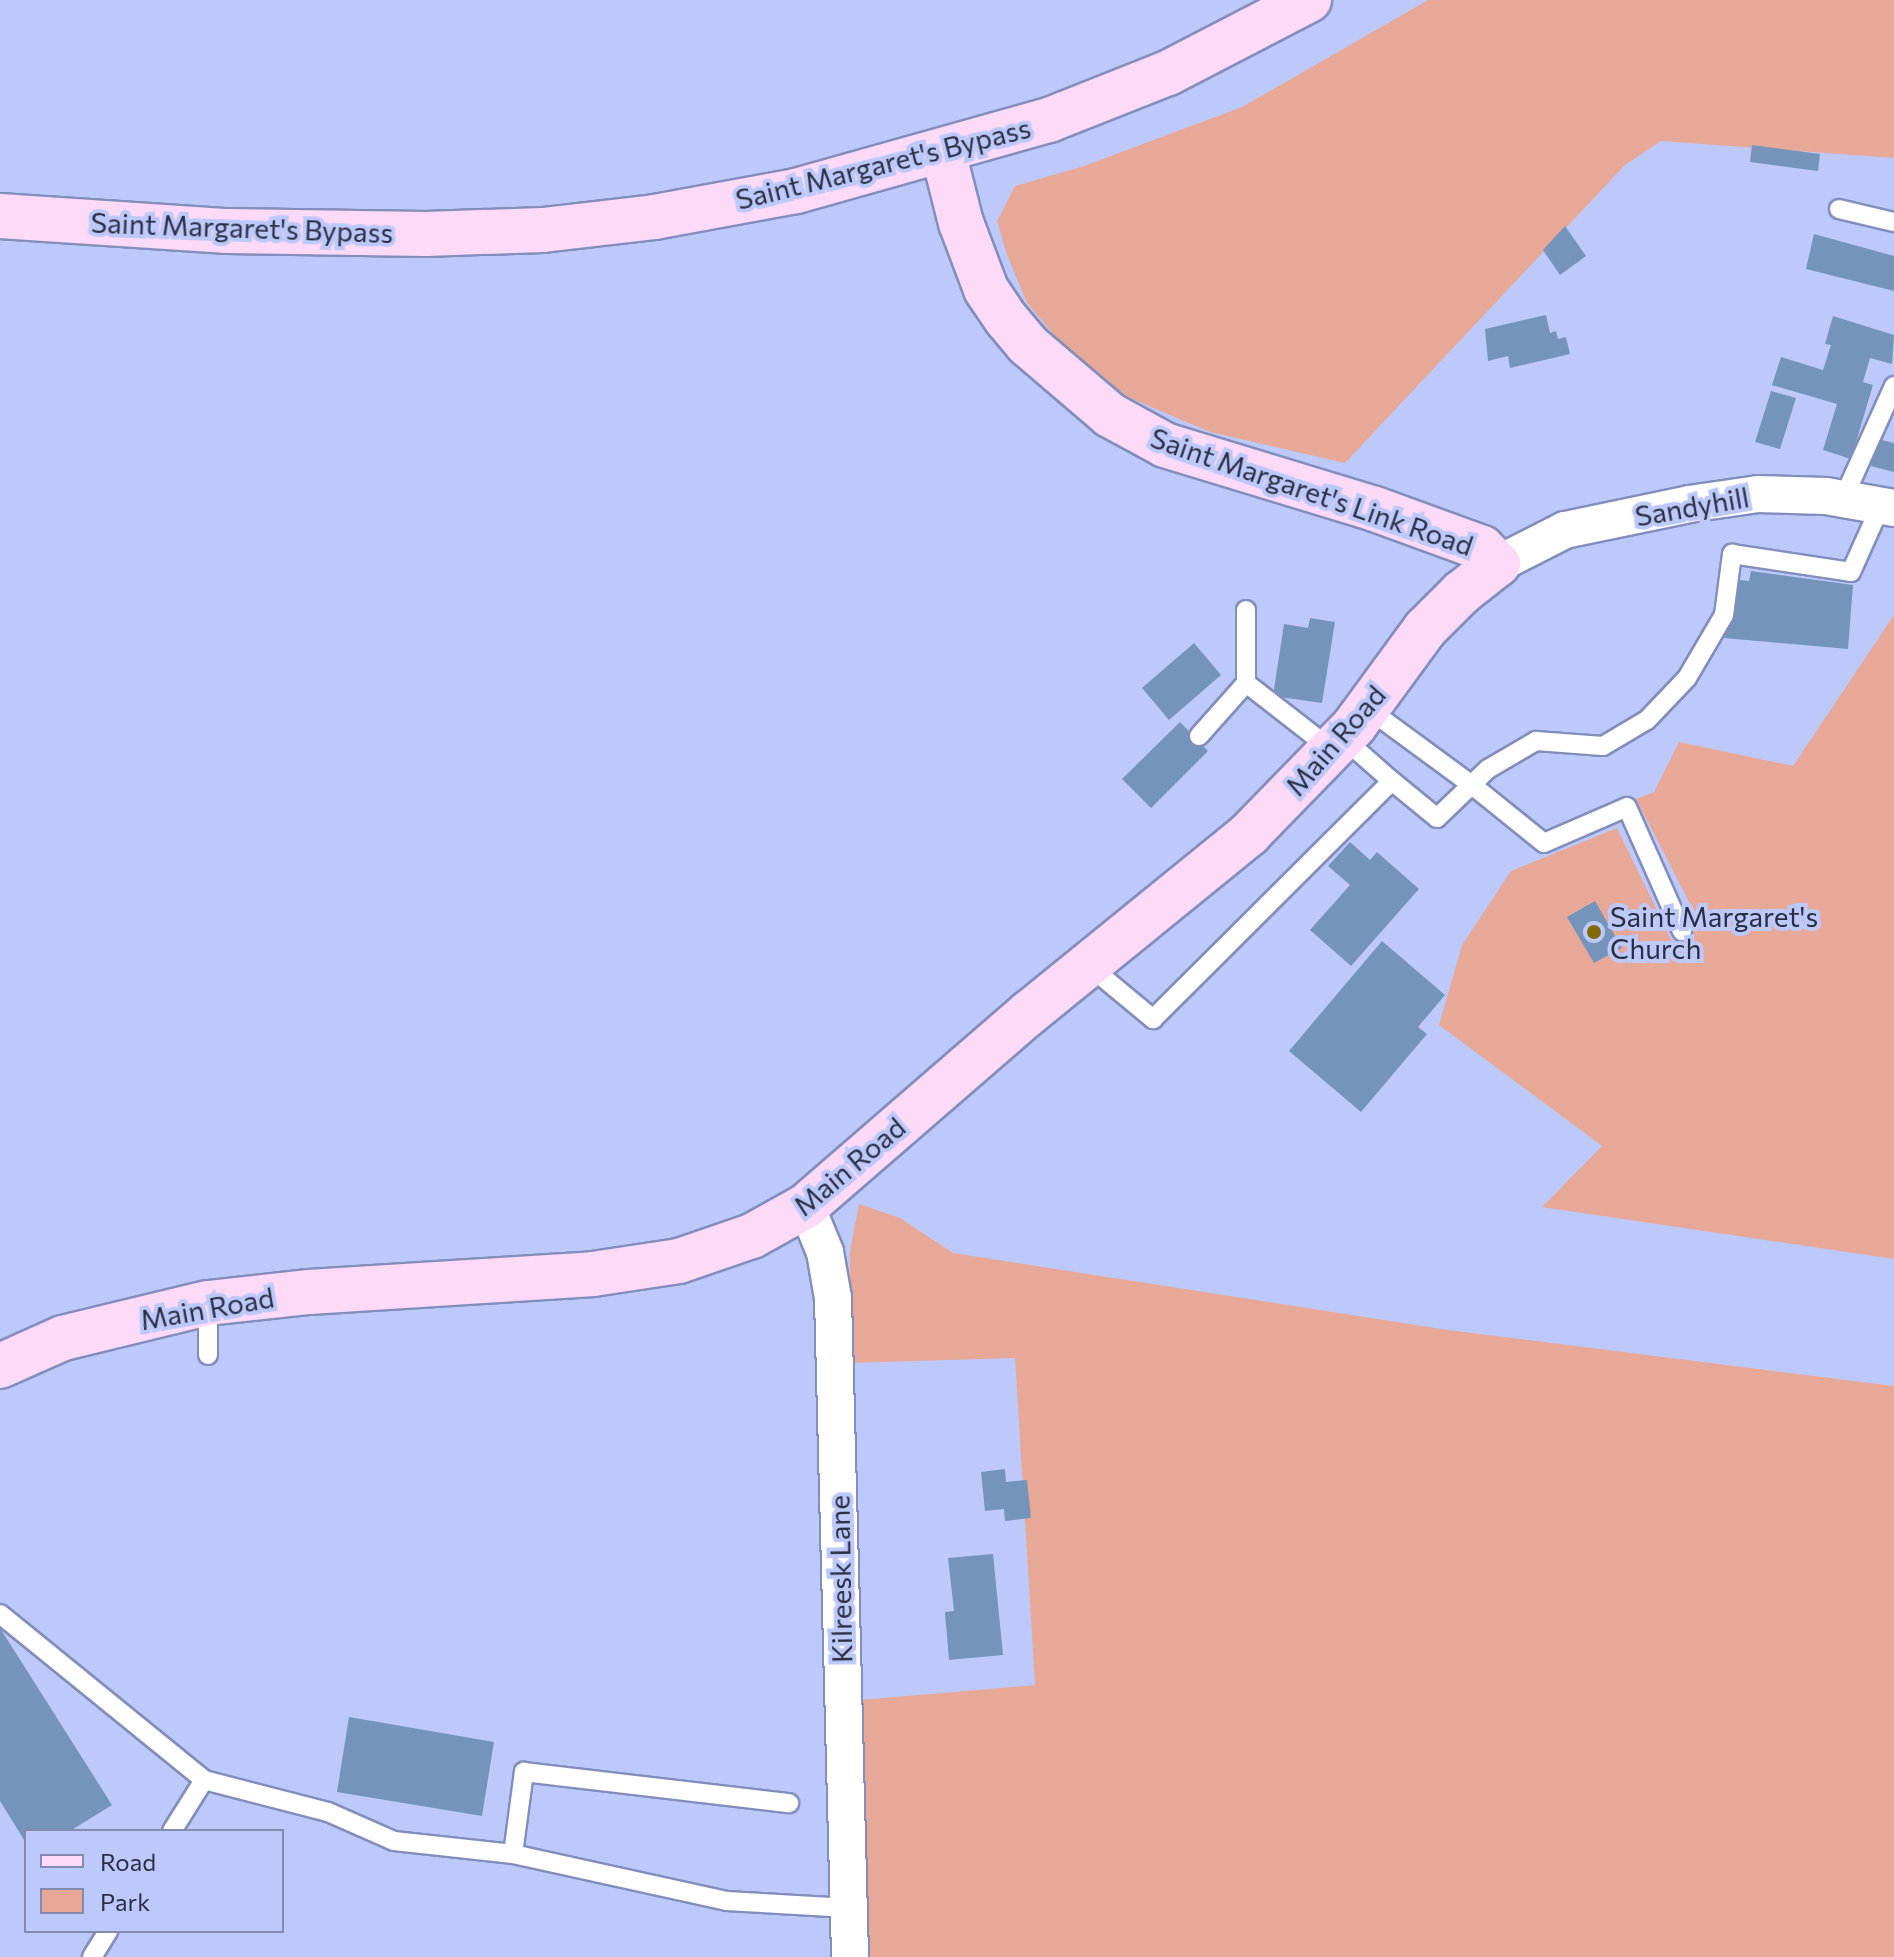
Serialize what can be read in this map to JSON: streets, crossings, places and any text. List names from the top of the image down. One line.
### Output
{"streets":{"main road":["Saint Margaret's Bypass","Saint Margaret's Link Road","Main Road"],"street":["Sandyhill","Kilreesk Lane"]},"crossings":[["Saint Margaret's Bypass","Saint Margaret's Link Road"],["Saint Margaret's Link Road","Sandyhill"],["Saint Margaret's Link Road","Main Road"],["Sandyhill","Main Road"],["Main Road","Kilreesk Lane"]],"places":["Saint Margaret's Church"],"legend":["Road","Park"]}
